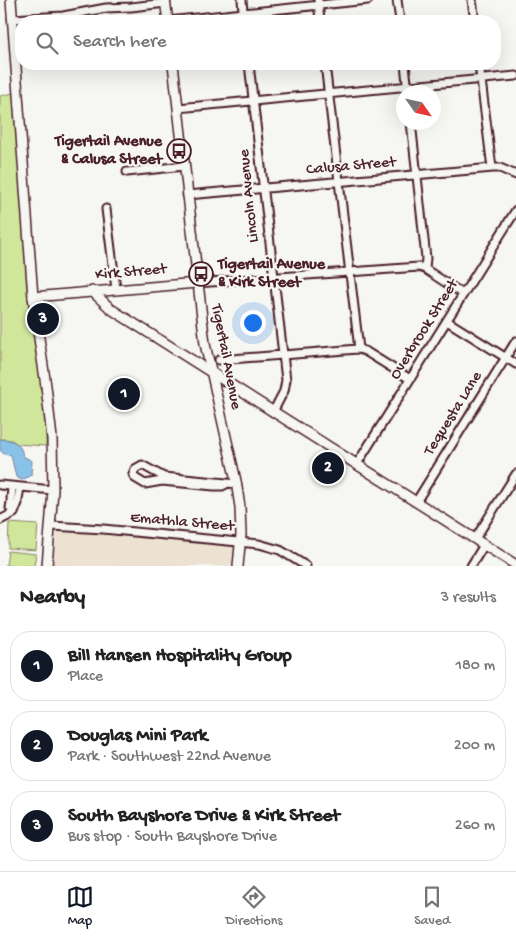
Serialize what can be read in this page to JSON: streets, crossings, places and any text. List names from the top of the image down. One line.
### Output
{"streets":{"street":["Calusa Street","Lincoln Avenue","Kirk Street","Overbrook Street","Tigertail Avenue","Tequesta Lane","Emathla Street"]},"crossings":[["Calusa Street","Lincoln Avenue"],["Calusa Street","Tigertail Avenue"],["Lincoln Avenue","Kirk Street"],["Kirk Street","Tigertail Avenue"],["Tigertail Avenue","Emathla Street"]],"places":{"bus stop":["Tigertail Avenue & Calusa Street","Tigertail Avenue & Kirk Street"]},"north":"bottom right","page":{"search":"Search here","pins":["3","1","2"],"heading":["Nearby","3 results"],"list":[{"mark":"1","name":"Bill Hansen Hospitality Group","note":"Place","value":"180 m"},{"mark":"2","name":"Douglas Mini Park","note":"Park · Southwest 22nd Avenue","value":"200 m"},{"mark":"3","name":"South Bayshore Drive & Kirk Street","note":"Bus stop · South Bayshore Drive","value":"260 m"}],"nav":["Map","Directions","Saved"]}}
